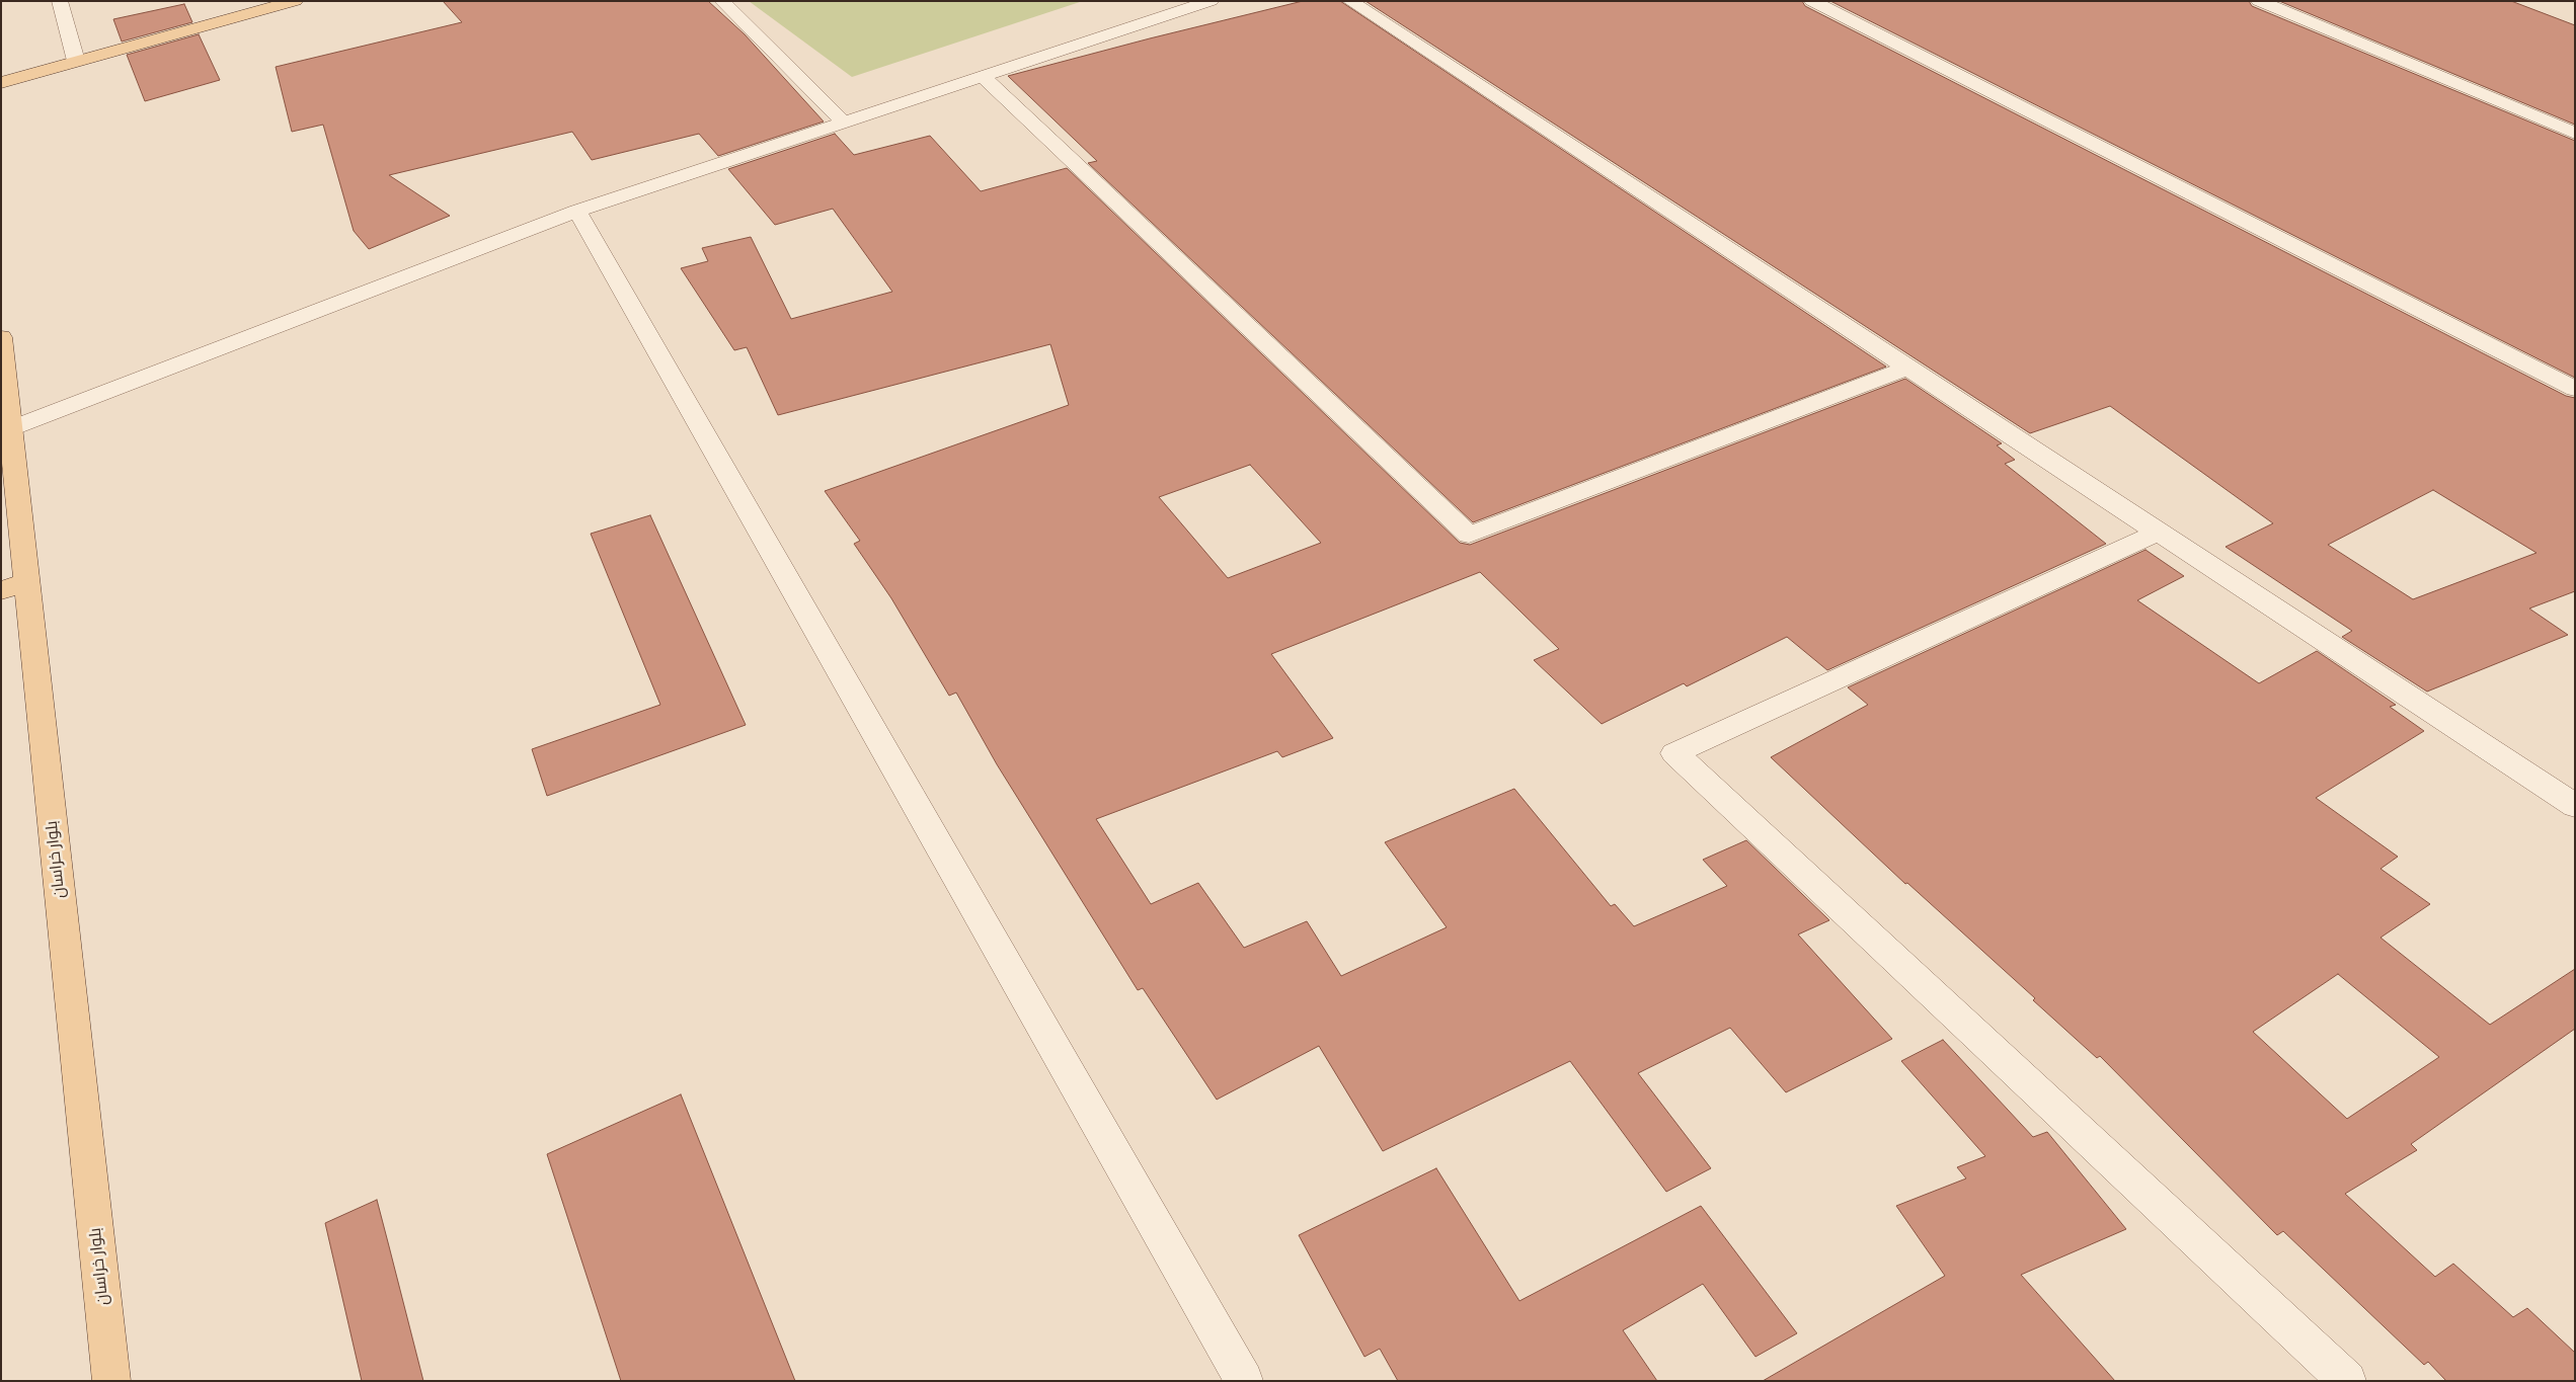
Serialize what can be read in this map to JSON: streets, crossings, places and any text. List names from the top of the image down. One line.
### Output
{"streets":{"main road":["بلوار خراسان"]}}
